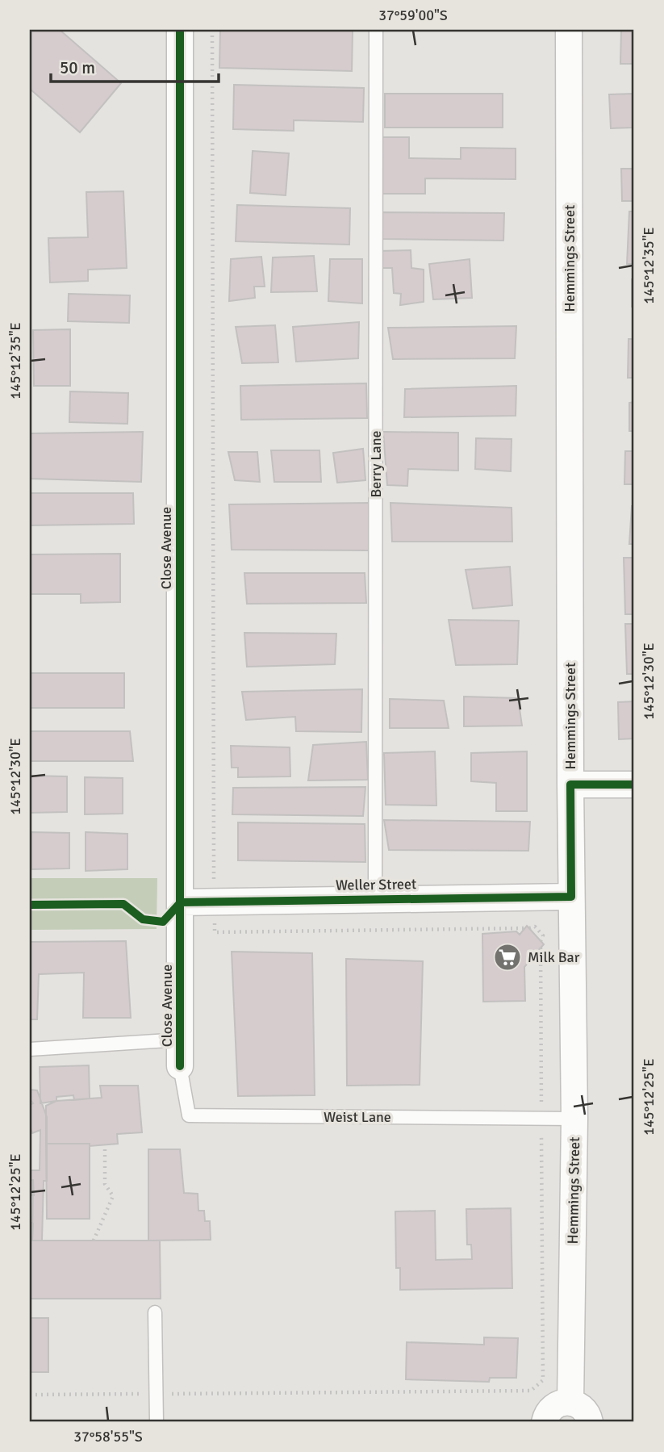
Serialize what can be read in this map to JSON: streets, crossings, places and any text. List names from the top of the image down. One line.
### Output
{"streets":{"street":["Hemmings Street","Close Avenue","Weller Street"],"lane":["Berry Lane","Weist Lane"]},"crossings":[["Hemmings Street","Weller Street"],["Hemmings Street","Weist Lane"],["Berry Lane","Weller Street"],["Close Avenue","Weller Street"],["Close Avenue","Weist Lane"]],"places":{"supermarket":["Milk Bar"]},"scale_bar":"50 m","coordinates":["37°59'00\"S","145°12'35\"E","145°12'30\"E","145°12'25\"E","37°58'55\"S"]}
